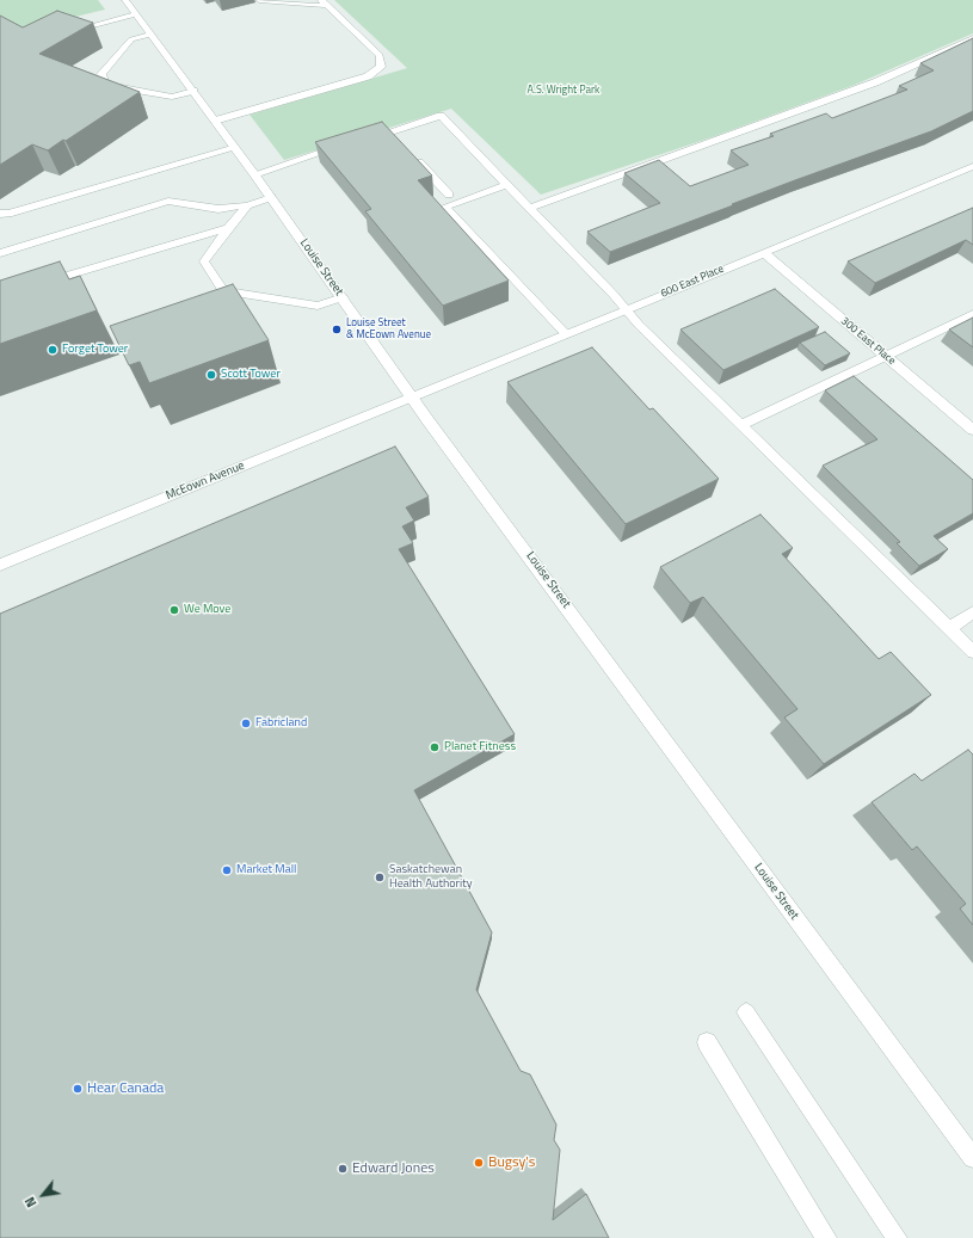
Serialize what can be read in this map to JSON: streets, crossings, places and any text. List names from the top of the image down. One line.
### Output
{"streets":{"street":["Louise Street","600 East Place","300 East Place","McEown Avenue"]},"crossings":[["Louise Street","600 East Place"],["Louise Street","McEown Avenue"],["600 East Place","300 East Place"],["600 East Place","McEown Avenue"]],"parks":["A.S. Wright Park"],"places":["Louise Street & McEown Avenue","Forget Tower","Scott Tower","We Move","Fabricland","Planet Fitness","Market Mall","Saskatchewan Health Authority","Hear Canada","Bugsy's","Edward Jones"],"north":"bottom left"}
